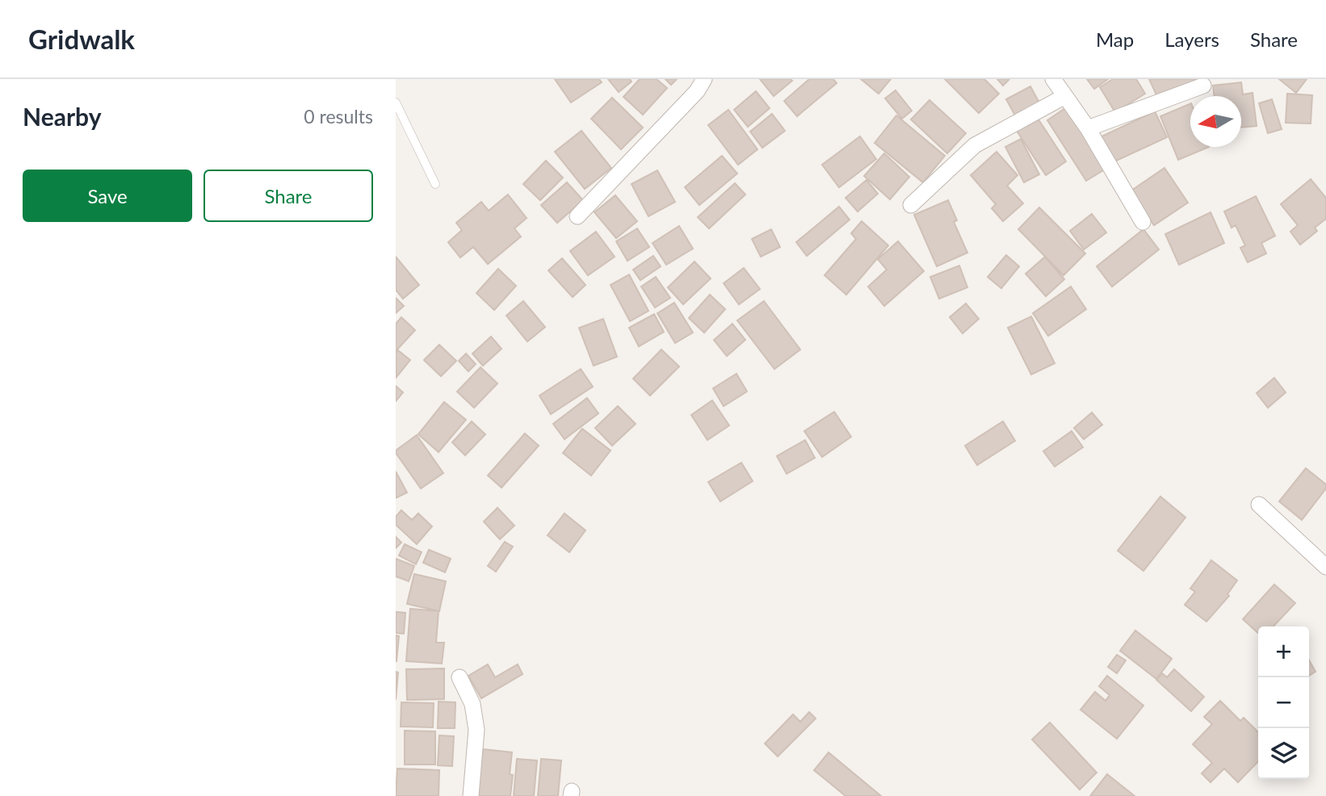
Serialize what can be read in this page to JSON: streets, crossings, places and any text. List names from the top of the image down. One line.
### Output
{"north":"left","page":{"header":"Gridwalk","nav":["Map","Layers","Share"],"heading":["Nearby","0 results"],"buttons":["Save","Share"],"map_buttons":["+","−"]}}
